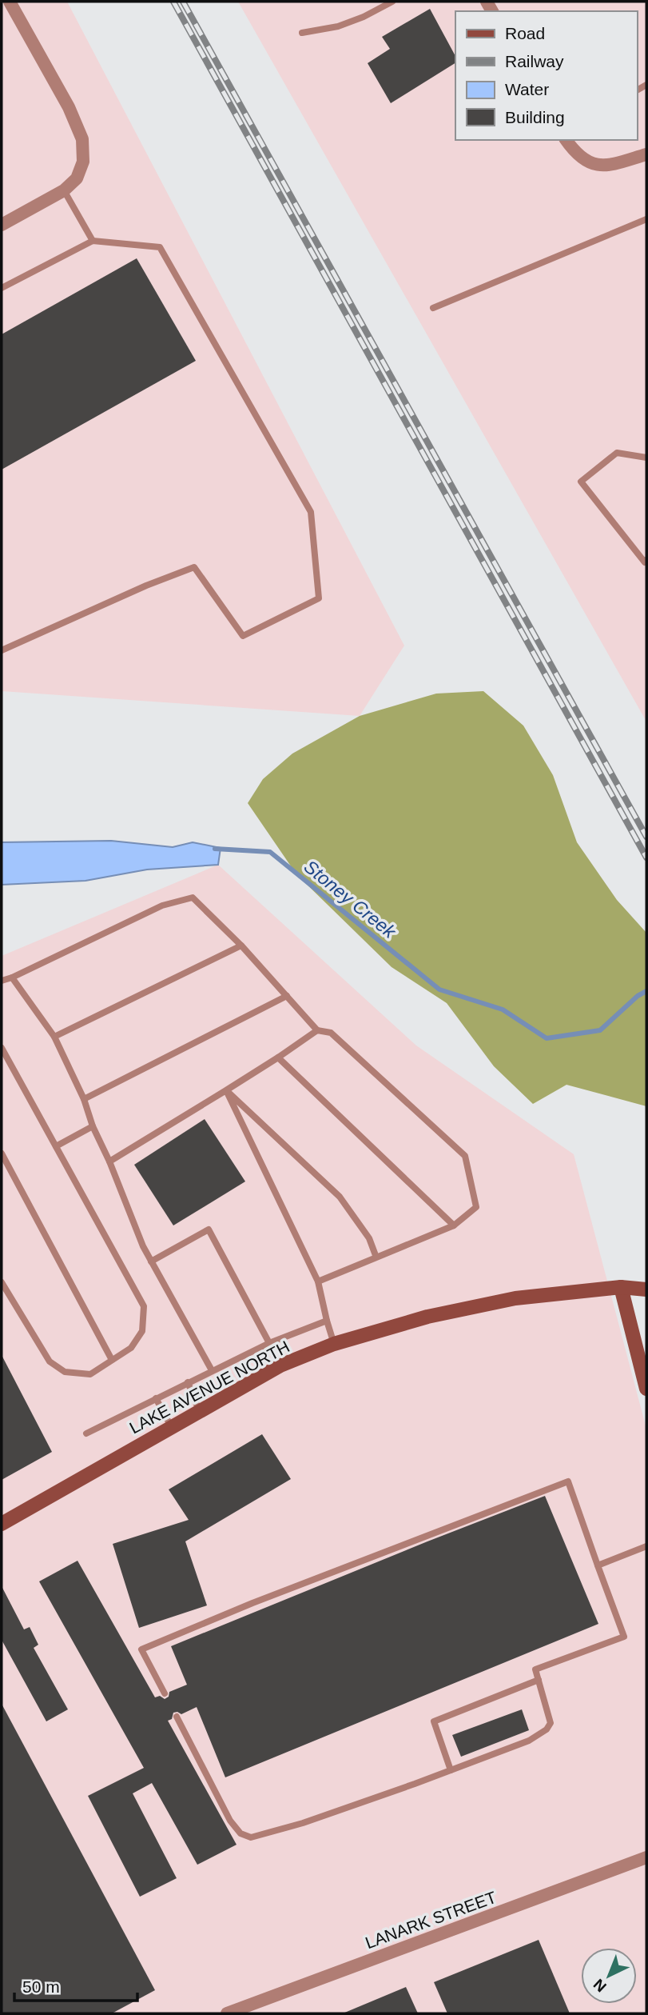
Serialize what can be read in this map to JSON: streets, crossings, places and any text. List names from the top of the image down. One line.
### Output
{"streets":{"street":["LAKE AVENUE NORTH","LANARK STREET"]},"water":["Stoney Creek"],"legend":["Road","Railway","Water","Building"],"scale_bar":"50 m","north":"bottom left"}
